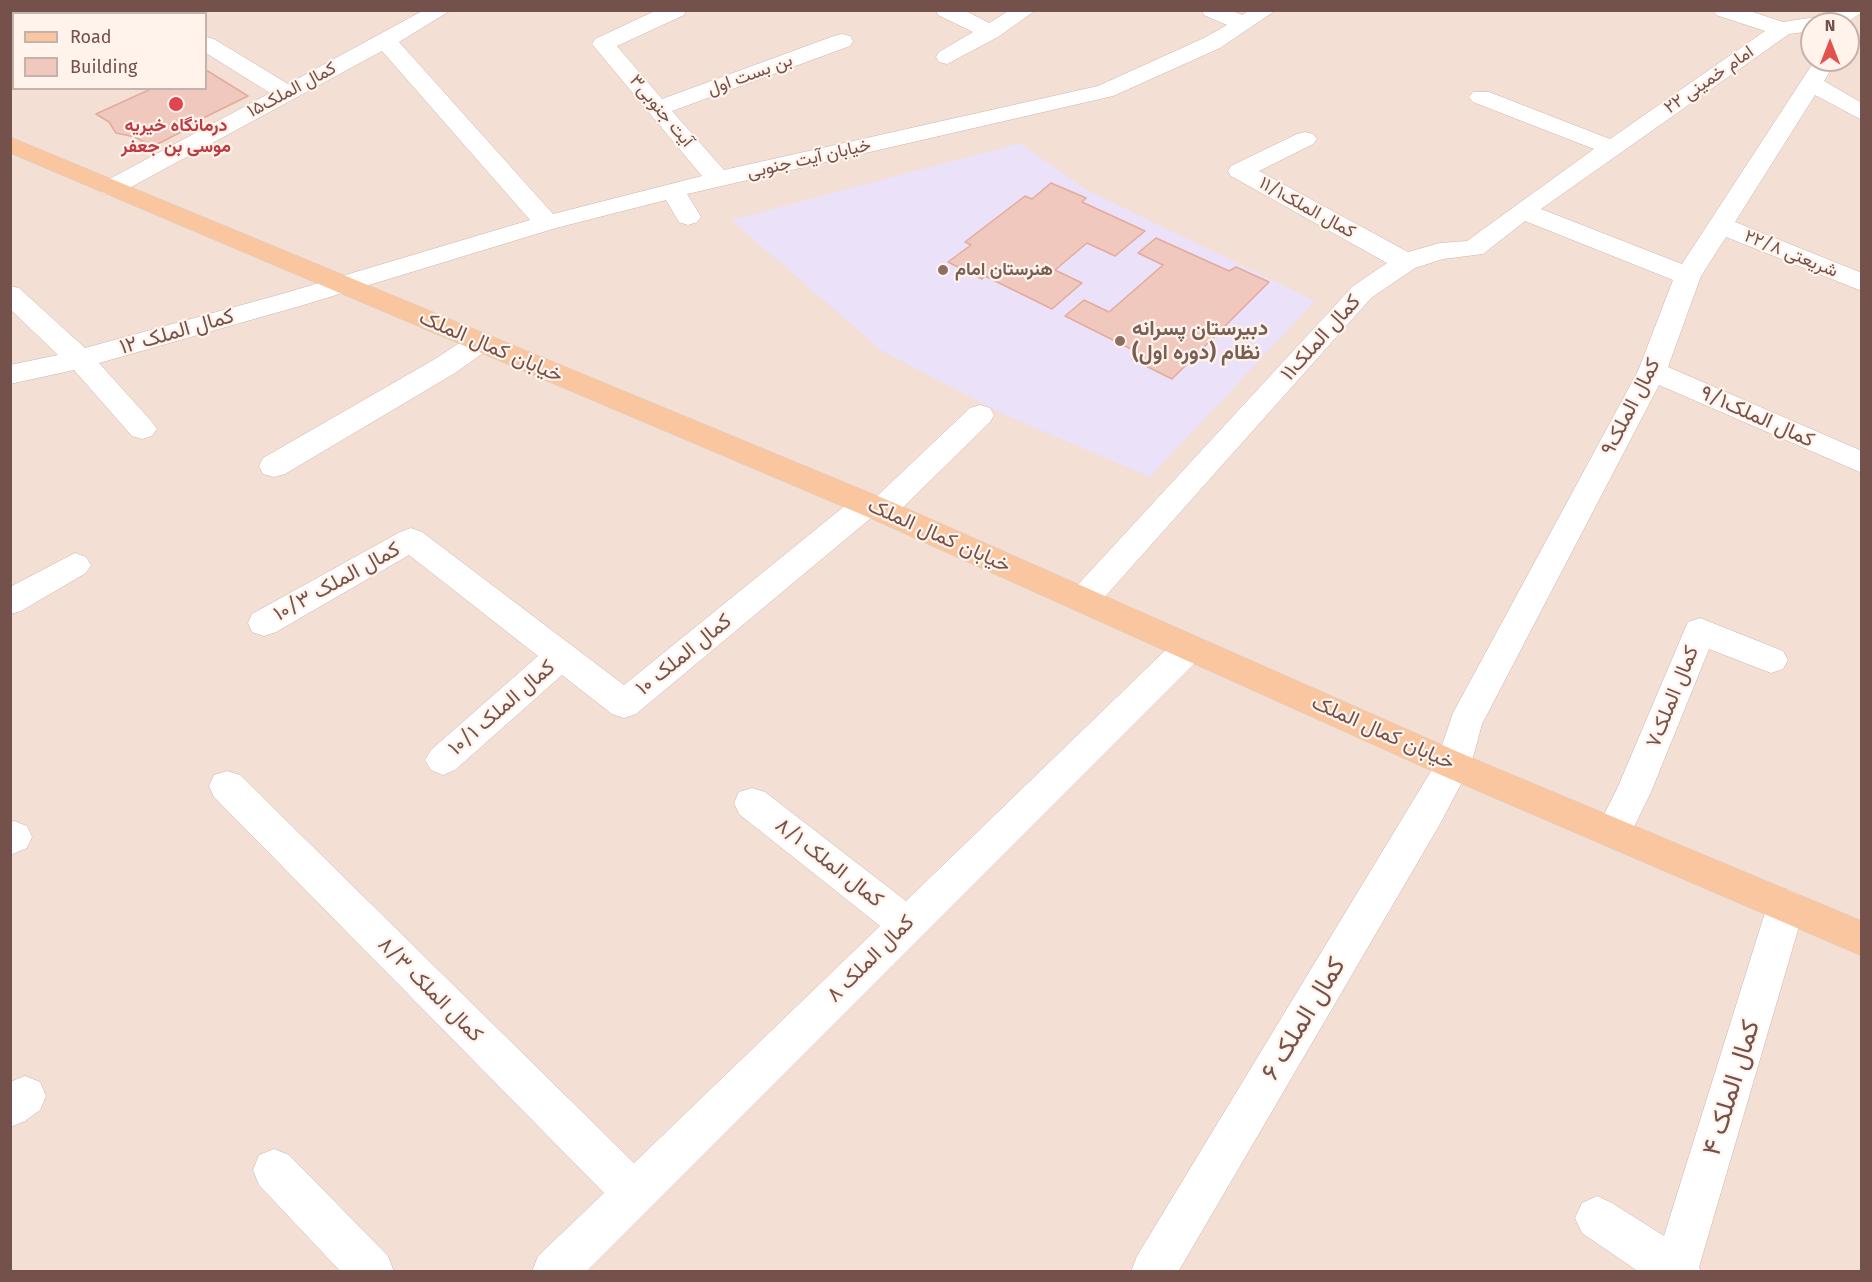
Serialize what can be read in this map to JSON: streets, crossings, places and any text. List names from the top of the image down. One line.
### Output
{"streets":{"main road":["خیابان کمال الملک"],"street":["بن بست اول","امام خمینی ۲۲","کمال الملک۱۵","آیت جنوبی۳","خیابان آیت جنوبی","کمال الملک۱۱/۱","شریعتی ۲۲/۸","کمال الملک ۱۲","کمال الملک۱۱","کمال الملک۹","کمال الملک۹/۱","کمال الملک ۱۰/۳","کمال الملک ۱۰","کمال الملک۷","کمال الملک ۱۰/۱","کمال الملک ۸/۱","کمال الملک ۸","کمال الملک ۸/۳","کمال الملک ۶","کمال الملک ۴"]},"crossings":[["بن بست اول","آیت جنوبی۳"],["امام خمینی ۲۲","کمال الملک۱۱"],["کمال الملک۱۵","خیابان کمال الملک"],["آیت جنوبی۳","خیابان آیت جنوبی"],["خیابان آیت جنوبی","کمال الملک ۱۲"],["خیابان آیت جنوبی","خیابان کمال الملک"],["کمال الملک۱۱/۱","کمال الملک۱۱"],["شریعتی ۲۲/۸","کمال الملک۹"],["کمال الملک ۱۲","خیابان کمال الملک"],["کمال الملک۱۱","خیابان کمال الملک"],["خیابان کمال الملک","کمال الملک۹"],["خیابان کمال الملک","کمال الملک ۱۰"],["خیابان کمال الملک","کمال الملک۷"],["خیابان کمال الملک","کمال الملک ۸"],["خیابان کمال الملک","کمال الملک ۶"],["خیابان کمال الملک","کمال الملک ۴"],["کمال الملک۹","کمال الملک۹/۱"],["کمال الملک۹","کمال الملک ۶"],["کمال الملک ۱۰/۳","کمال الملک ۱۰"],["کمال الملک ۱۰","کمال الملک ۱۰/۱"],["کمال الملک ۸/۱","کمال الملک ۸"],["کمال الملک ۸","کمال الملک ۸/۳"]],"places":["درمانگاه خیریه موسی بن جعفر","هنرستان امام","دبیرستان پسرانه نظام (دوره اول)"],"legend":["Road","Building"],"north":"top"}
